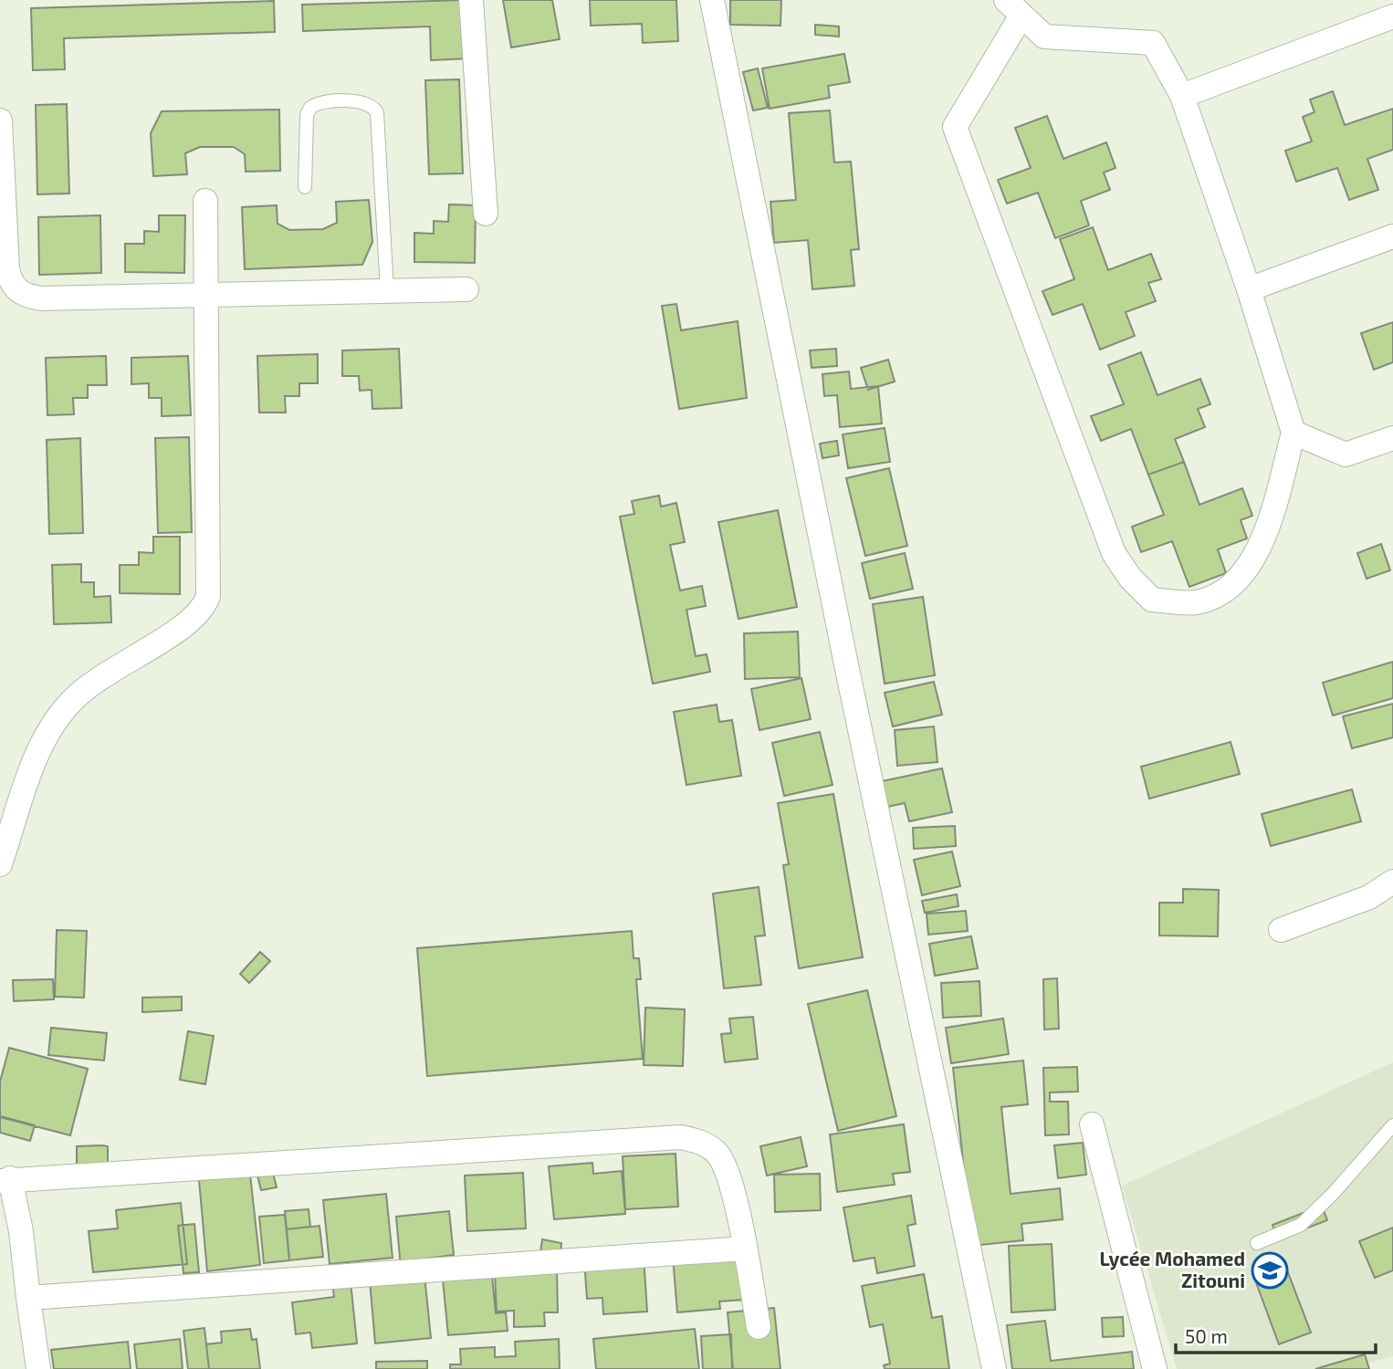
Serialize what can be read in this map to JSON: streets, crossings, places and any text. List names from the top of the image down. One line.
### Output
{"places":{"school or university":["Lycée Mohamed Zitouni"]},"scale_bar":"50 m"}
